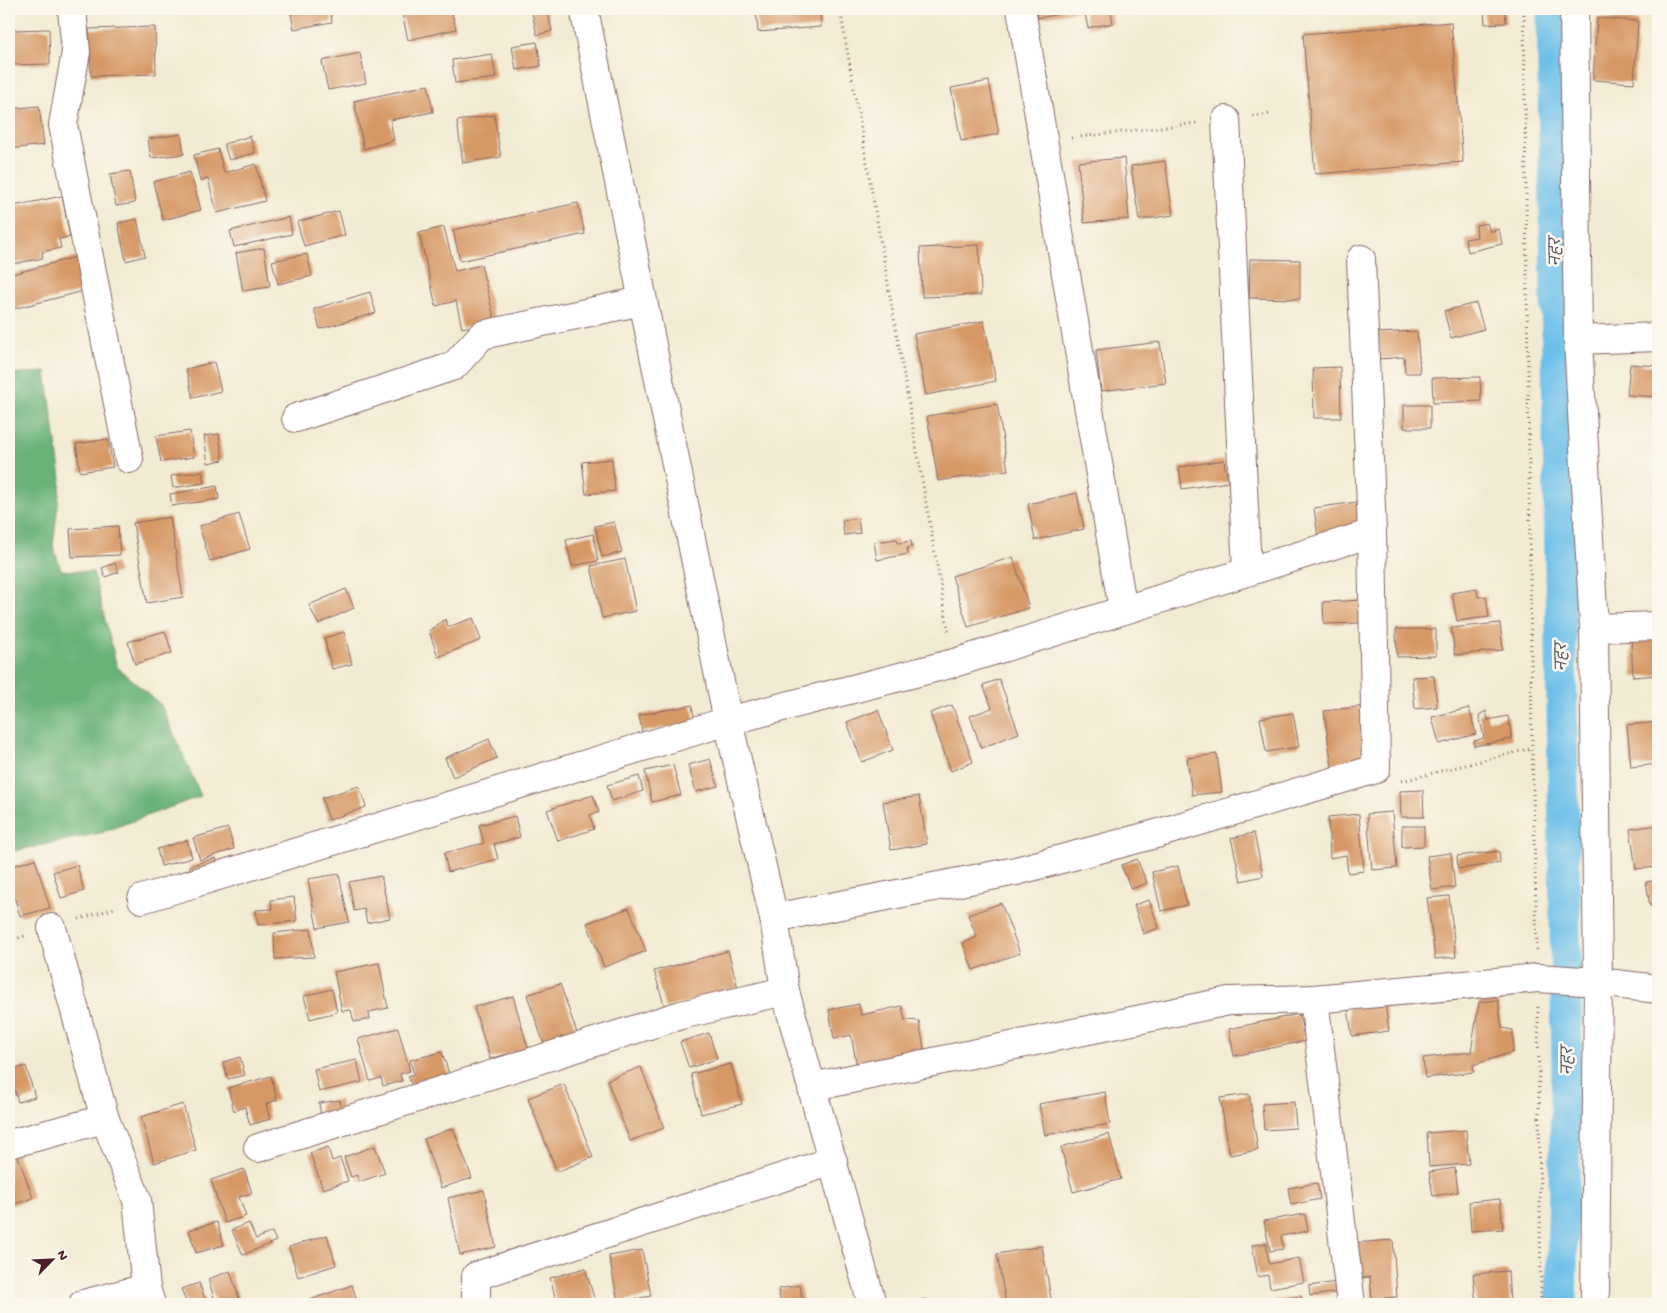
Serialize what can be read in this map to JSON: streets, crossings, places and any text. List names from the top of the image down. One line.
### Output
{"water":["नहर"],"north":"top right"}
